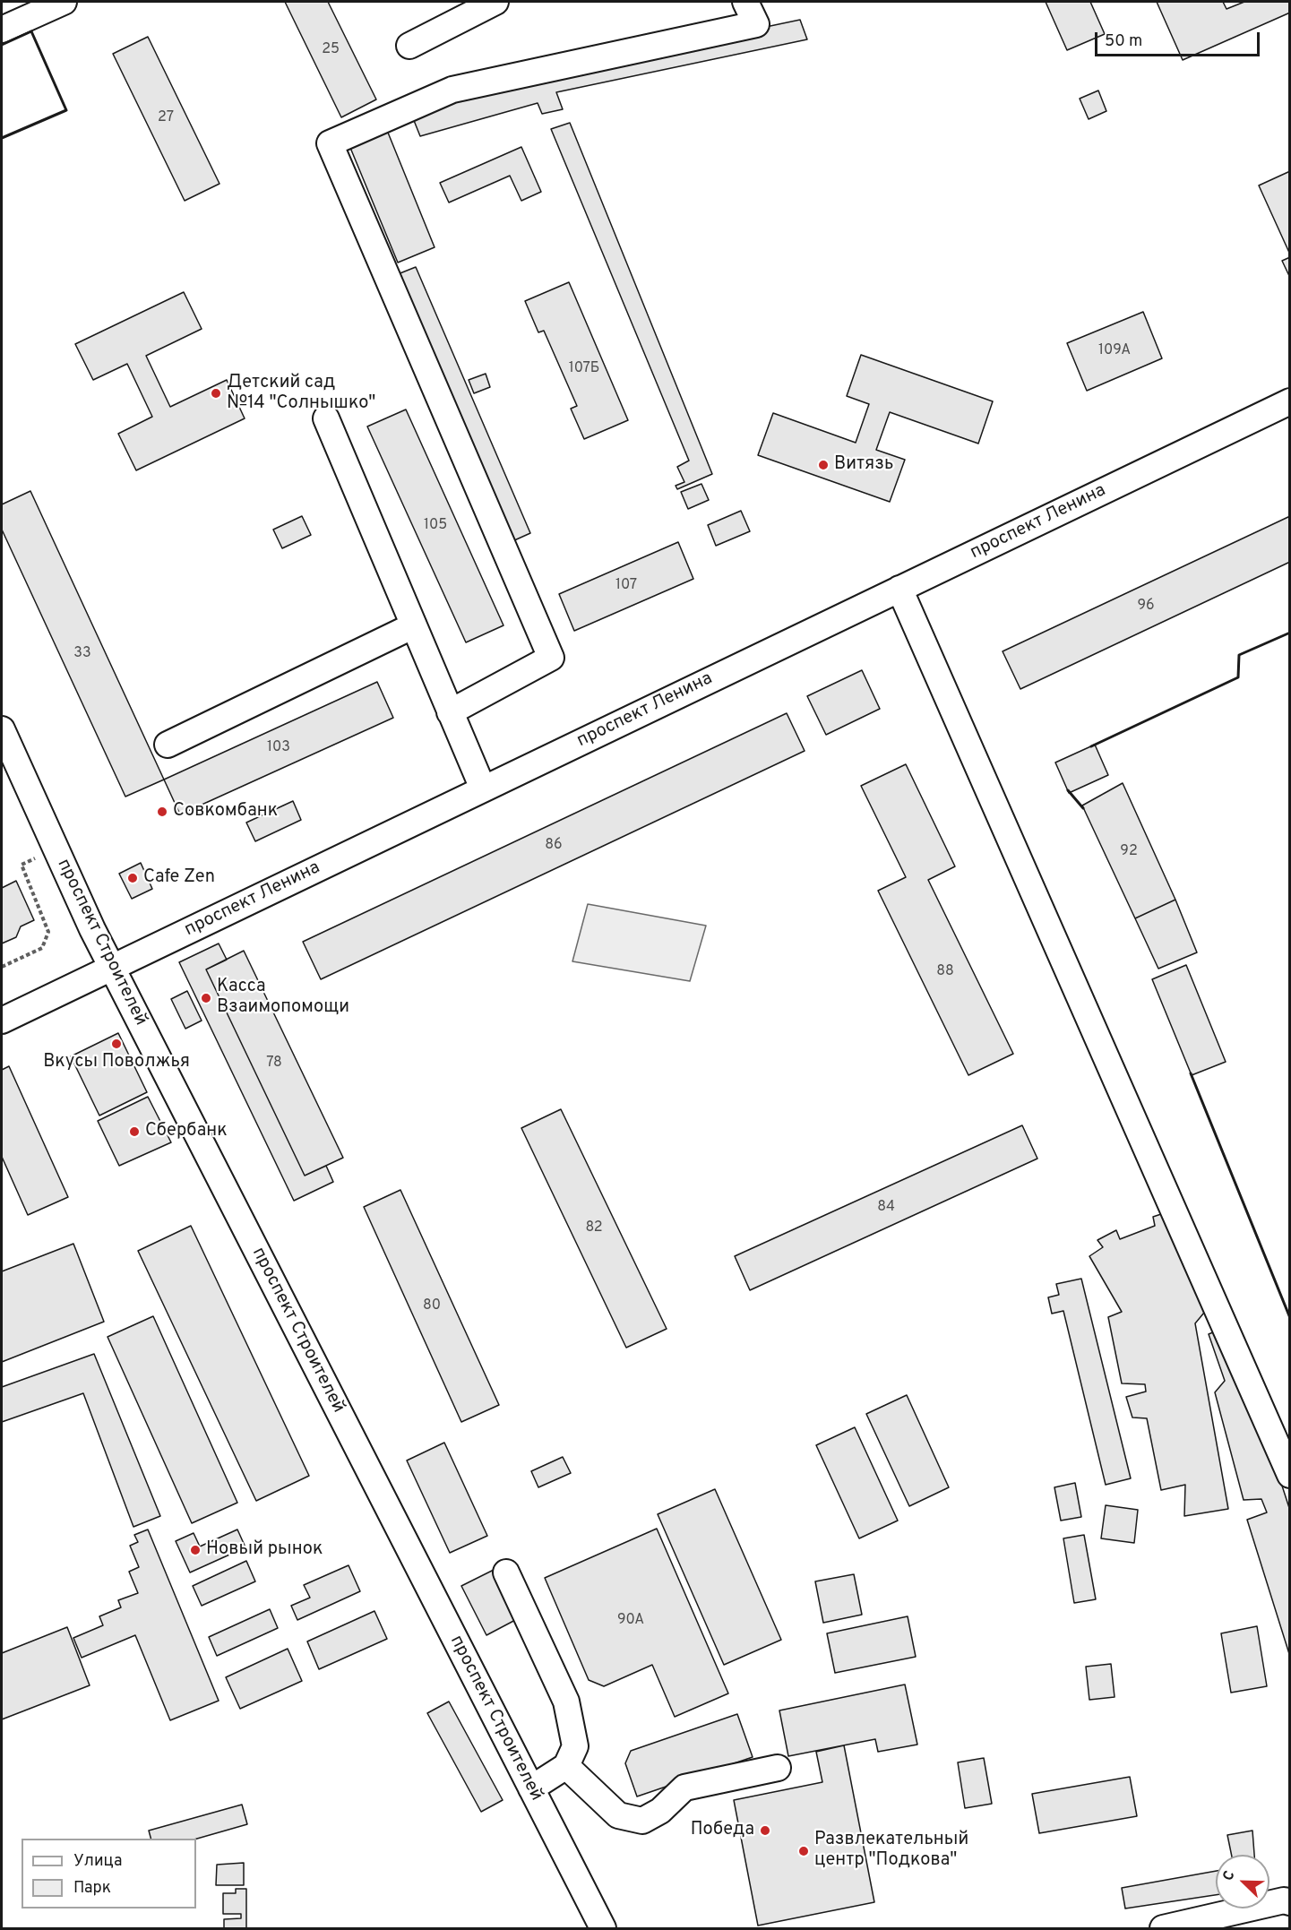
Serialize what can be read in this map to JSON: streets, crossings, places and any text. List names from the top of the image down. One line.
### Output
{"streets":{"street":["проспект Ленина","проспект Строителей"]},"crossings":[["проспект Ленина","проспект Строителей"]],"places":["Детский сад №14 \"Солнышко\"","Витязь","Совкомбанк","Cafe Zen","Касса Взаимопомощи","Вкусы Поволжья","Сбербанк","Новый рынок","Победа","Развлекательный центр \"Подкова\""],"house_numbers":["25","27","109А","107Б","105","107","96","33","103","86","92","88","78","84","82","80","90А"],"legend":["Улица","Парк"],"scale_bar":"50 m","north":"top left"}
